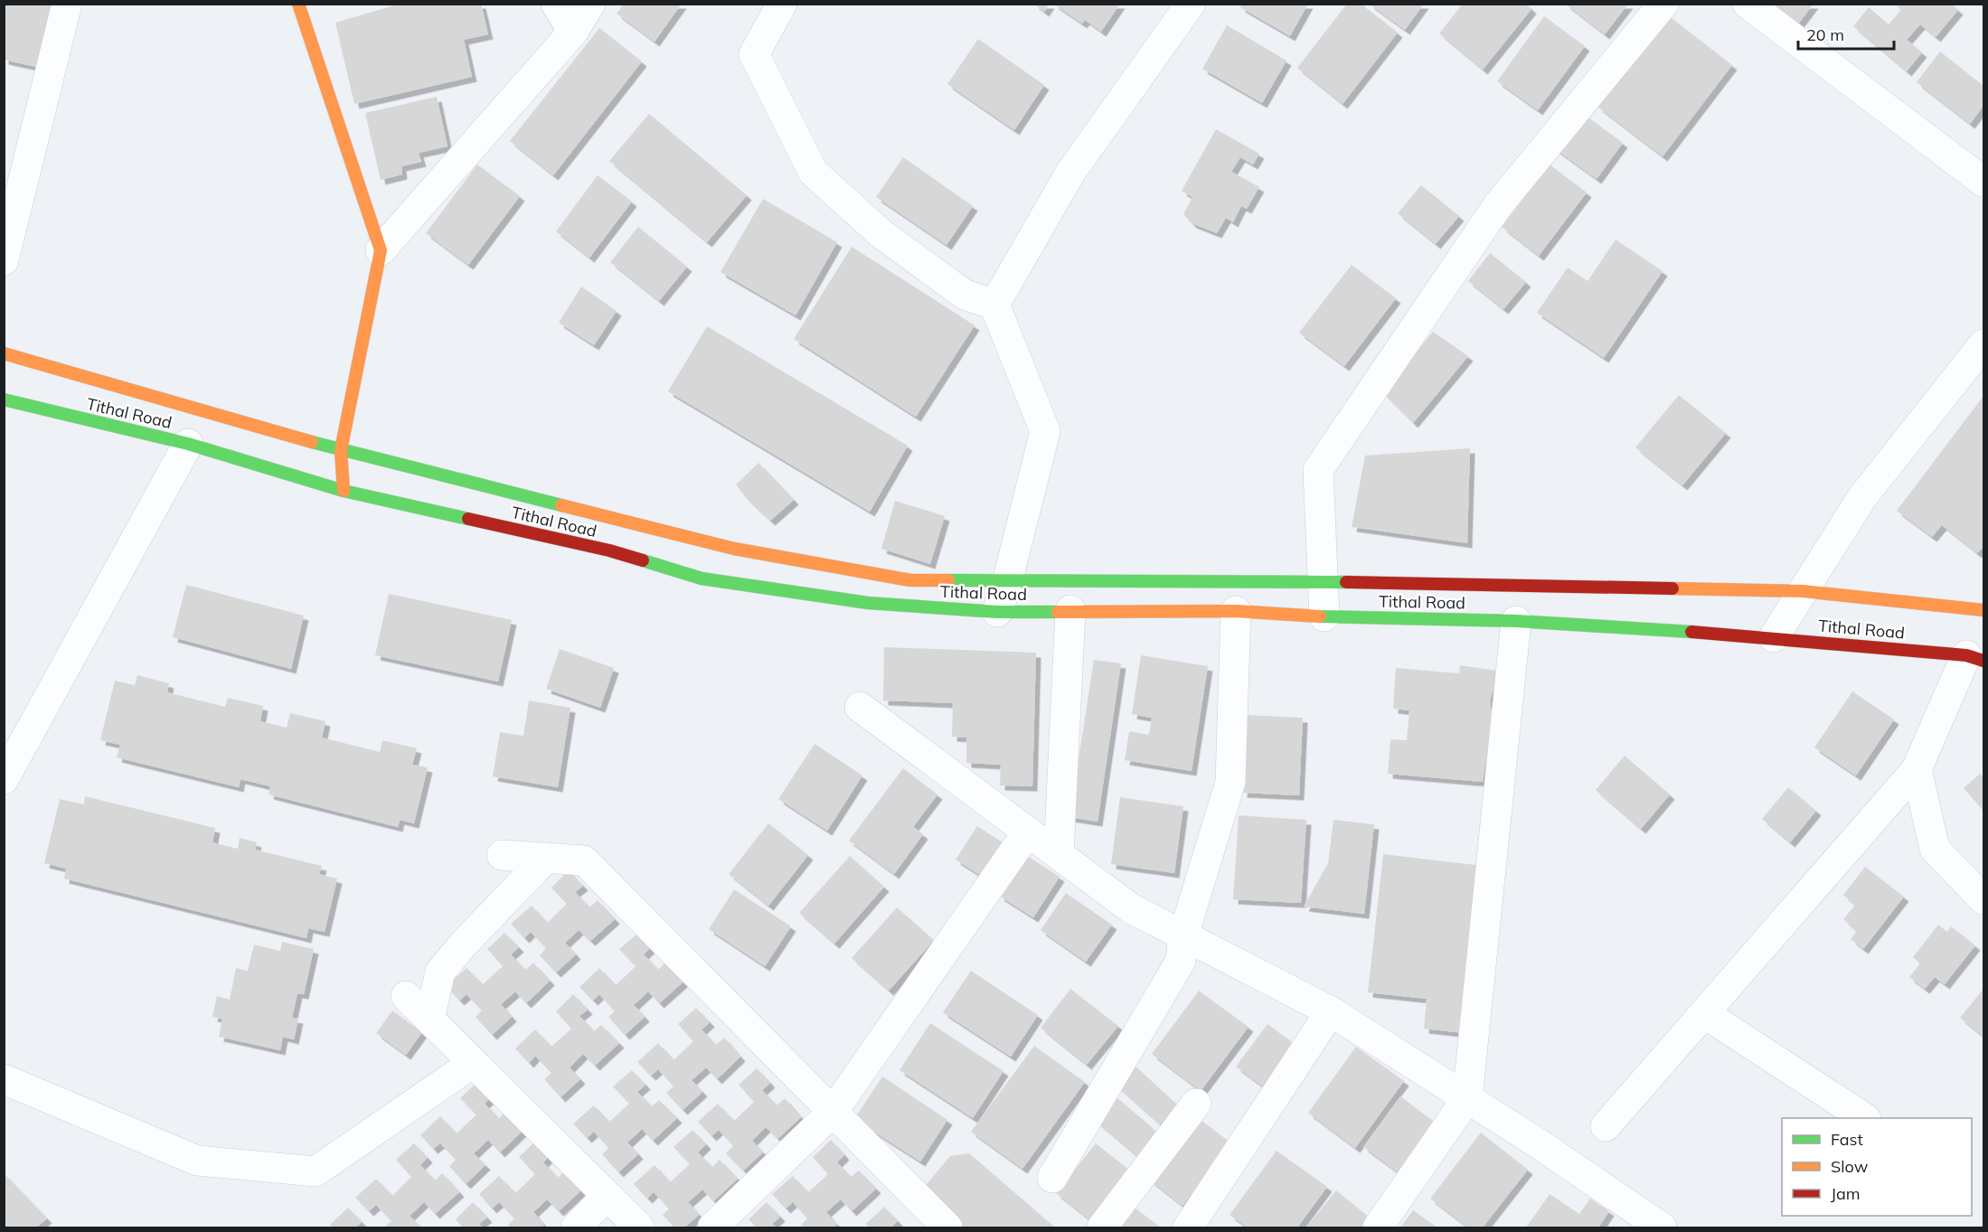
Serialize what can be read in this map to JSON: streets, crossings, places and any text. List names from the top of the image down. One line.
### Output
{"streets":{"main road":["Tithal Road"]},"legend":["Fast","Slow","Jam"],"scale_bar":"20 m"}
